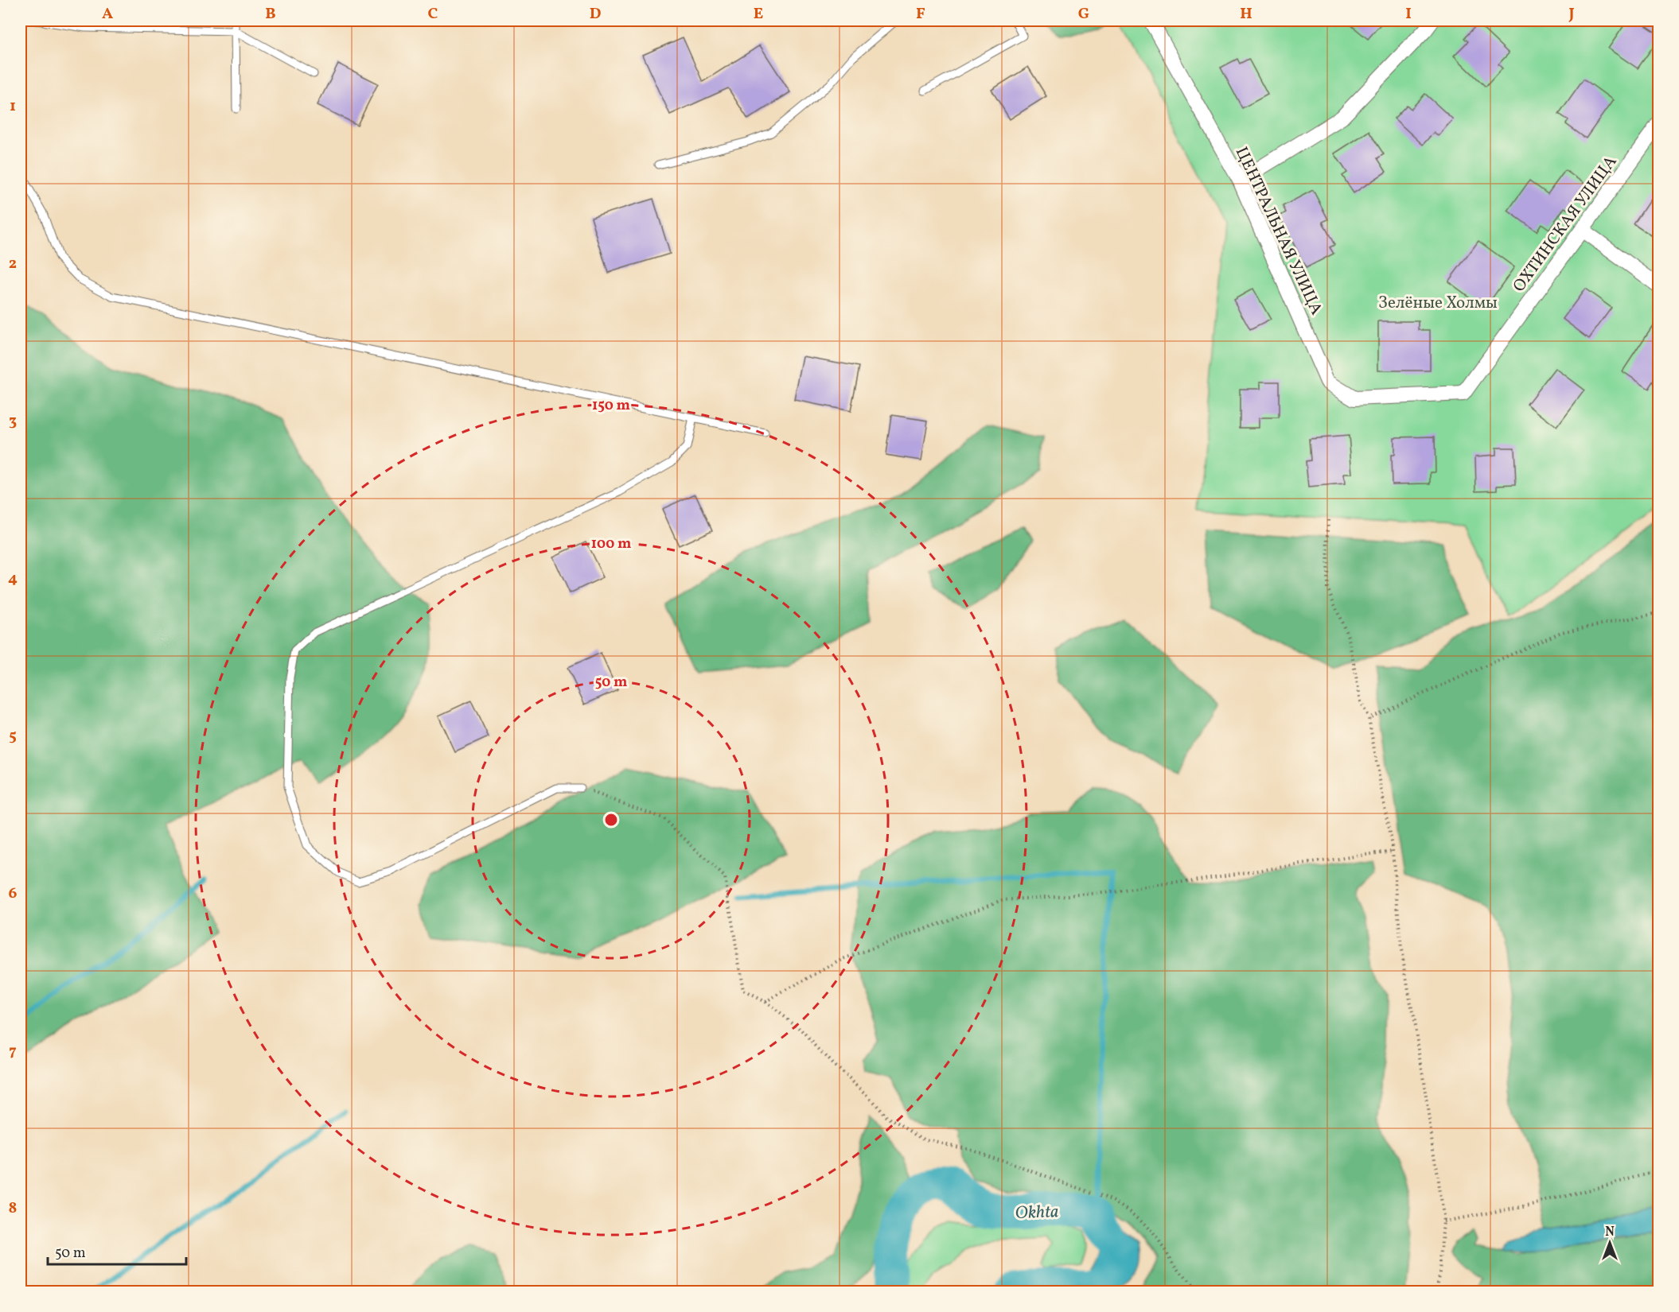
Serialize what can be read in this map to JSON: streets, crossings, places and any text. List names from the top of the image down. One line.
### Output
{"streets":{"street":["ОХТИНСКАЯ УЛИЦА","ЦЕНТРАЛЬНАЯ УЛИЦА"]},"crossings":[["ОХТИНСКАЯ УЛИЦА","ЦЕНТРАЛЬНАЯ УЛИЦА"]],"water":["Okhta"],"parks":["Зелёные Холмы"],"scale_bar":"50 m","north":"top","grid":{"columns":["A","B","C","D","E","F","G","H","I","J"],"rows":["1","2","3","4","5","6","7","8"]},"rings":["150 m","100 m","50 m"]}
